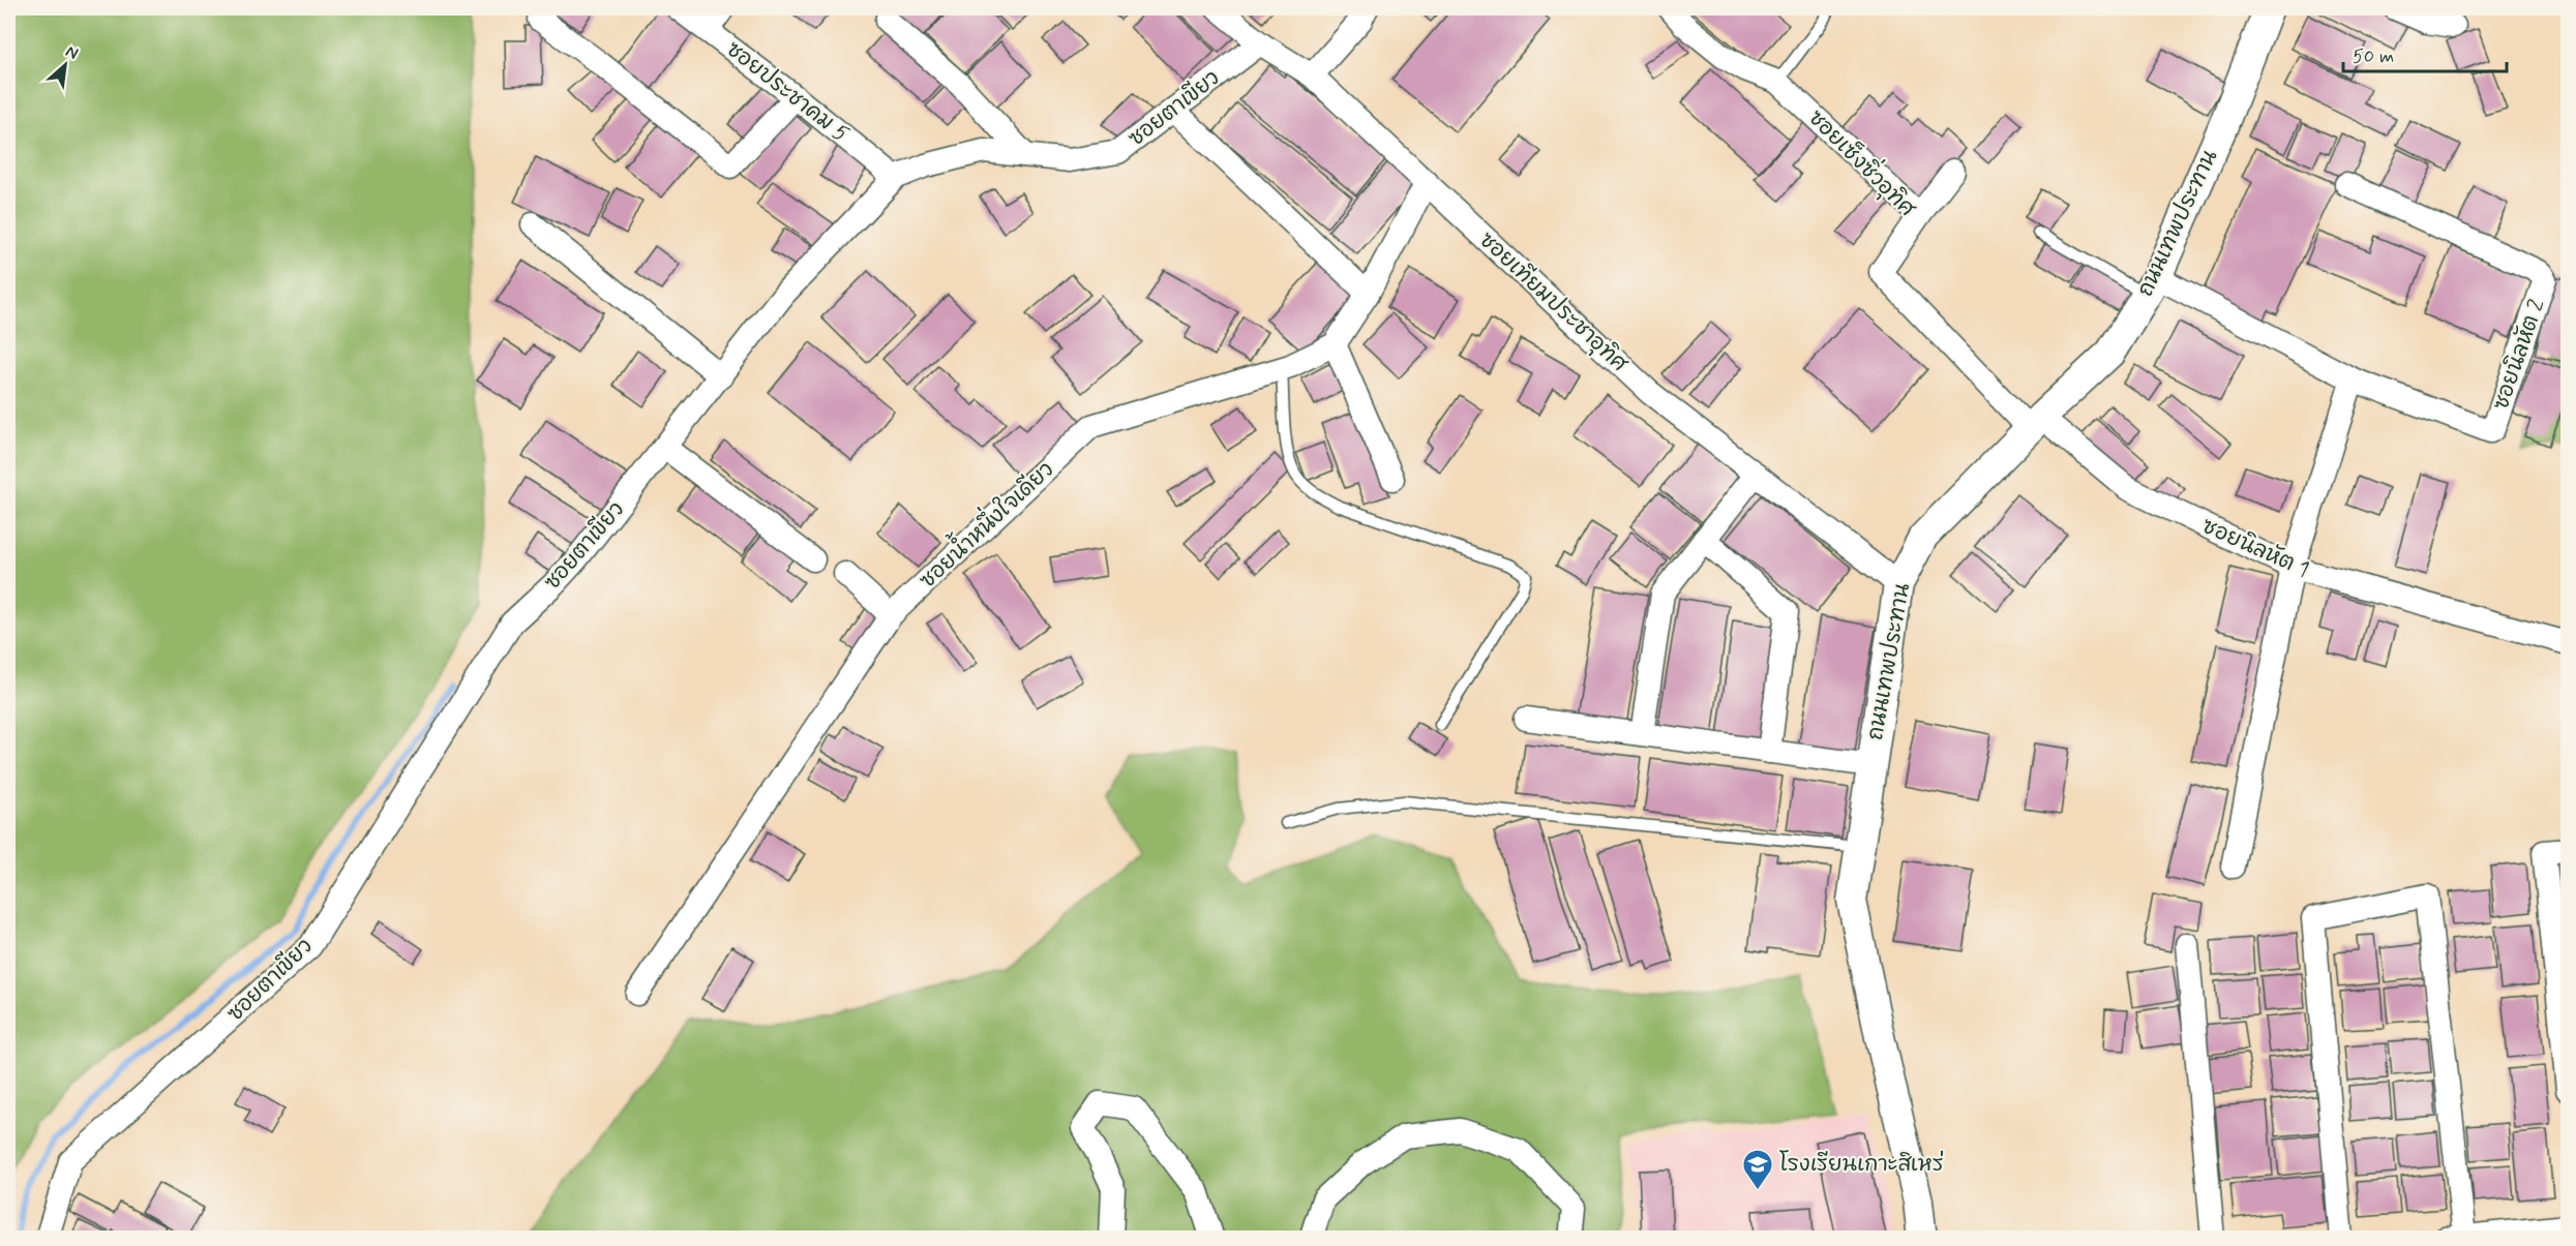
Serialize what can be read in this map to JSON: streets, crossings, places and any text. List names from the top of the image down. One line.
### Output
{"streets":{"street":["ซอยประชาคม 5","ซอยตาเขียว","ซอยเซ็งซิ่วอุทิศ","ถนนเทพประทาน","ซอยเทียมประชาอุทิศ","ซอยนิลหัต 2","ซอยน้ำหนึ่งใจเดียว","ซอยนิลหัต 1"]},"crossings":[["ซอยประชาคม 5","ซอยตาเขียว"],["ซอยตาเขียว","ซอยเทียมประชาอุทิศ"],["ซอยเซ็งซิ่วอุทิศ","ถนนเทพประทาน"],["ซอยเซ็งซิ่วอุทิศ","ซอยนิลหัต 1"],["ถนนเทพประทาน","ซอยเทียมประชาอุทิศ"],["ถนนเทพประทาน","ซอยนิลหัต 2"],["ถนนเทพประทาน","ซอยนิลหัต 1"]],"places":{"school or university":["โรงเรียนเกาะสิเหร่"]},"scale_bar":"50 m","north":"top right"}
